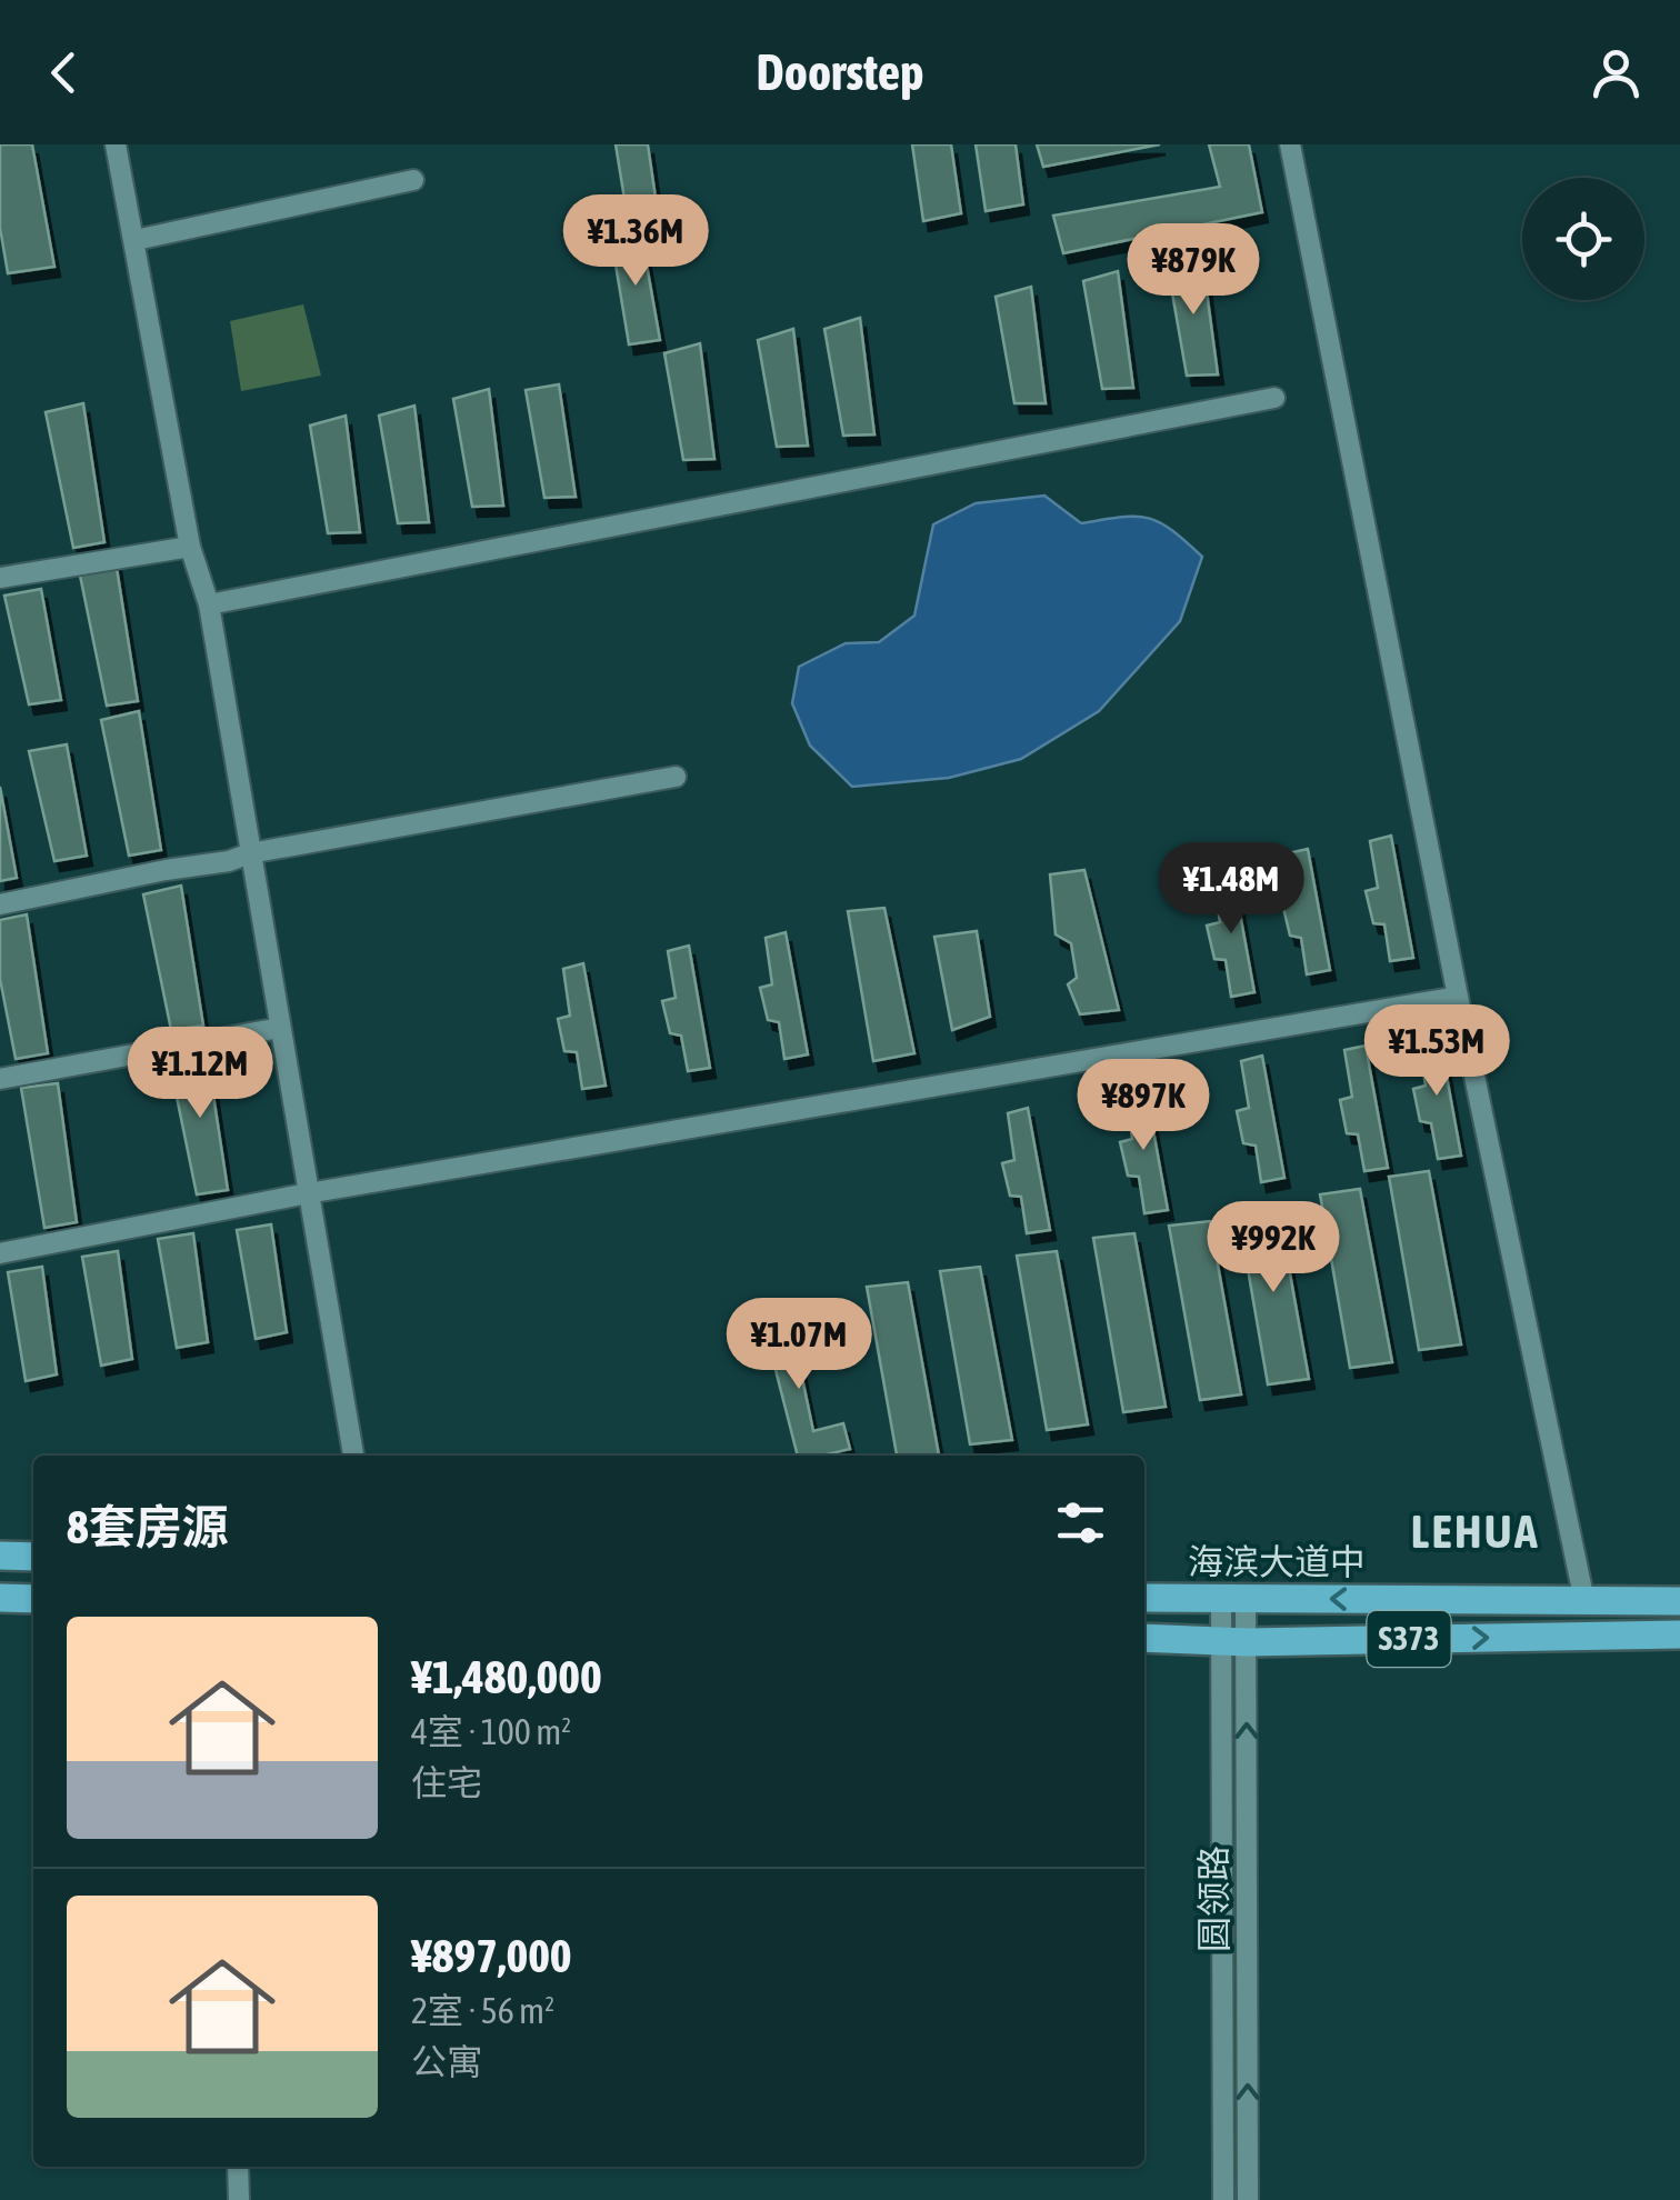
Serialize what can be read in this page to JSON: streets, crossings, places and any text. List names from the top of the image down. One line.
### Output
{"streets":{"main road":["海滨大道中","S373"],"street":["圆领路"]},"crossings":[["海滨大道中","圆领路"],["S373","圆领路"]],"districts":["LEHUA"],"page":{"header":"Doorstep","price":["¥1.36M","¥879K","¥1.48M","¥1.53M","¥1.12M","¥897K","¥992K","¥1.07M"],"heading":"8套房源","list":[{"name":"¥1,480,000","note":"4室 · 100 m² · 住宅"},{"name":"¥897,000","note":"2室 · 56 m² · 公寓"}]}}
